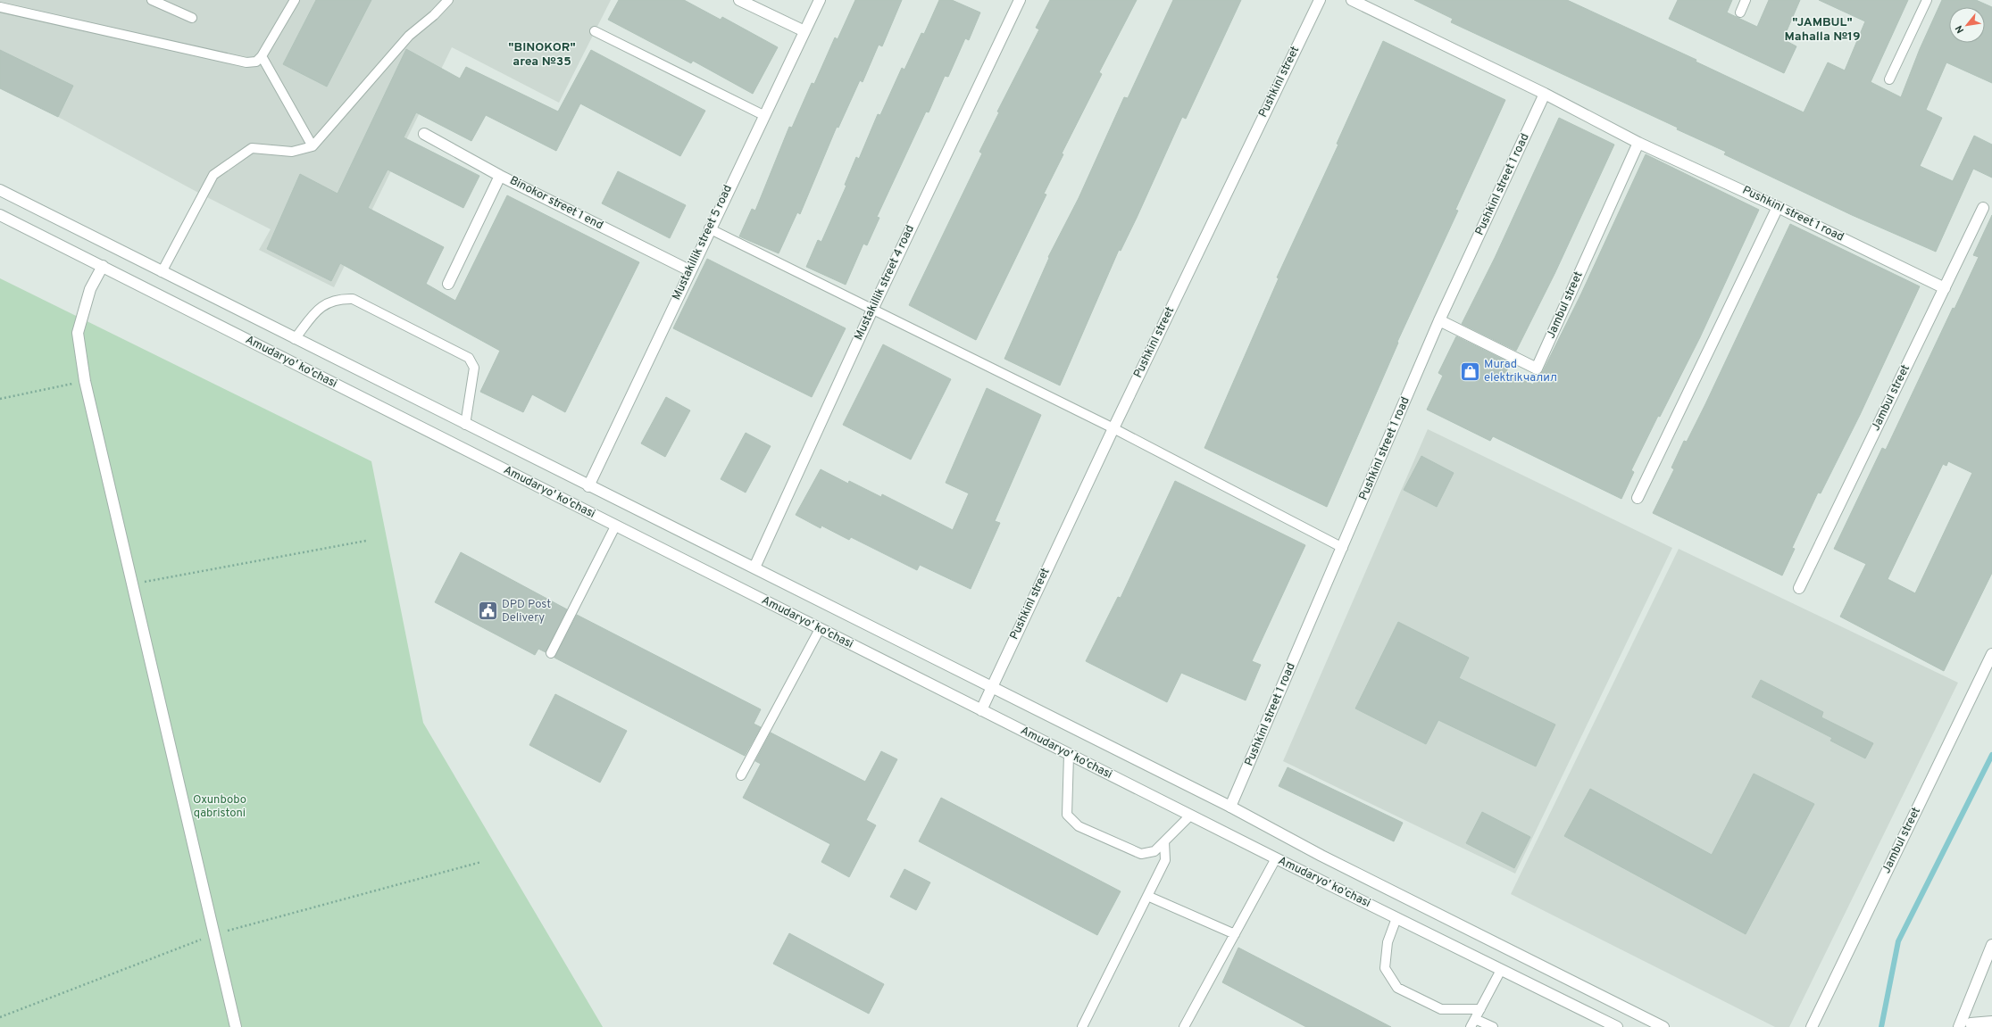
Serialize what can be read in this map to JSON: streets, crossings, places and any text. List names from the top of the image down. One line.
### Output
{"streets":{"street":["Pushkinl street","Pushkinl street 1 road","Binokor street 1 end","Mustakillik street 5 road","Mustakillik street 4 road","Jambul street","Amudaryo' ko'chasi"]},"crossings":[["Pushkinl street","Amudaryo' ko'chasi"],["Pushkinl street 1 road","Jambul street"],["Binokor street 1 end","Mustakillik street 5 road"]],"districts":["\"JAMBUL\" Mahalla №19","\"BINOKOR\" area №35"],"parks":["Oxunbobo qabristoni"],"places":{"shop":["Murad elektrikчалил"],"public building":["DPD Post Delivery"]},"north":"bottom left"}
